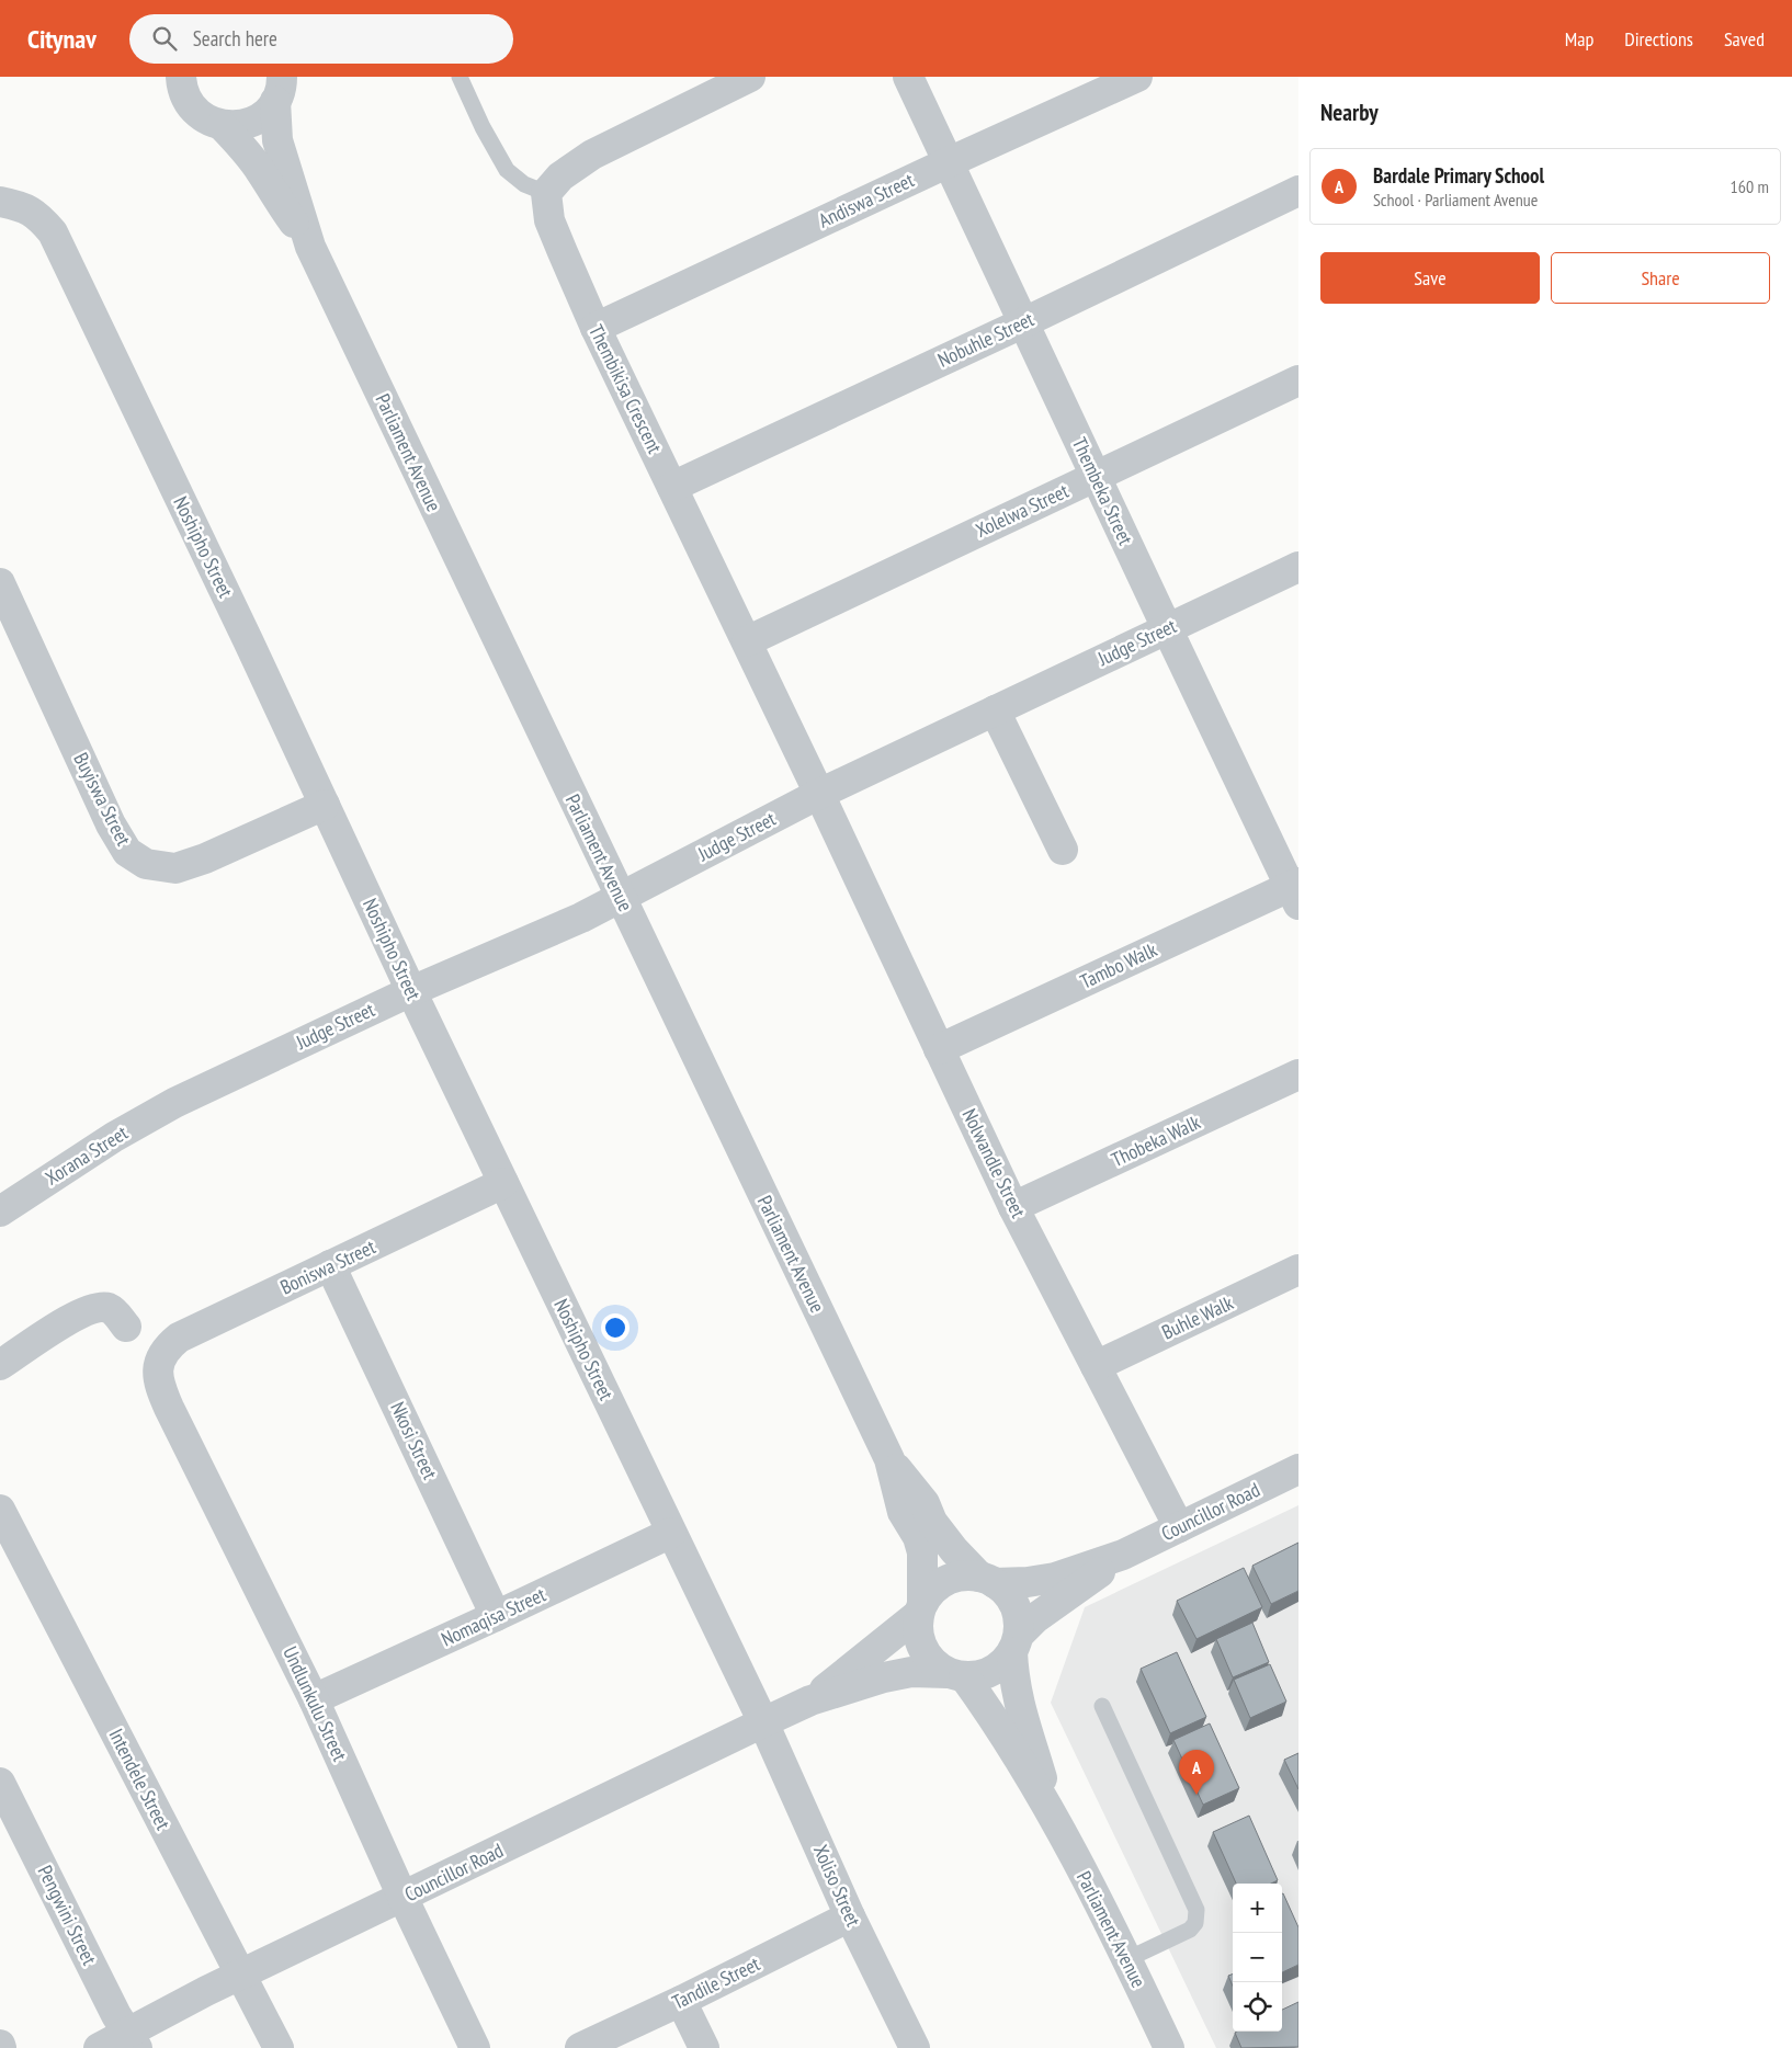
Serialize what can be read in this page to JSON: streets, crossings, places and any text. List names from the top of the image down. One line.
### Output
{"streets":{"street":["Andiswa Street","Nobuhle Street","Thembikisa Crescent","Parliament Avenue","Thembeka Street","Xolelwa Street","Noshipho Street","Judge Street","Buyiswa Street","Tambo Walk","Thobeka Walk","Xorana Street","Nolwandle Street","Boniswa Street","Buhle Walk","Nkosi Street","Councillor Road","Nomaqisa Street","Undlunkulu Street","Intendele Street","Xoliso Street","Pengwini Street","Tandile Street"]},"crossings":[["Andiswa Street","Thembikisa Crescent"],["Andiswa Street","Thembeka Street"],["Nobuhle Street","Thembikisa Crescent"],["Nobuhle Street","Thembeka Street"],["Thembikisa Crescent","Xolelwa Street"],["Thembikisa Crescent","Judge Street"],["Thembikisa Crescent","Nolwandle Street"],["Parliament Avenue","Judge Street"],["Parliament Avenue","Councillor Road"],["Thembeka Street","Xolelwa Street"],["Thembeka Street","Judge Street"],["Thembeka Street","Tambo Walk"],["Noshipho Street","Judge Street"],["Noshipho Street","Buyiswa Street"],["Noshipho Street","Boniswa Street"],["Noshipho Street","Councillor Road"],["Noshipho Street","Nomaqisa Street"],["Noshipho Street","Xoliso Street"],["Judge Street","Xorana Street"],["Judge Street","Nolwandle Street"],["Tambo Walk","Nolwandle Street"],["Thobeka Walk","Nolwandle Street"],["Nolwandle Street","Buhle Walk"],["Nolwandle Street","Councillor Road"],["Boniswa Street","Nkosi Street"],["Boniswa Street","Undlunkulu Street"],["Nkosi Street","Nomaqisa Street"],["Councillor Road","Undlunkulu Street"],["Councillor Road","Intendele Street"],["Councillor Road","Xoliso Street"],["Councillor Road","Pengwini Street"],["Nomaqisa Street","Undlunkulu Street"],["Xoliso Street","Tandile Street"]],"page":{"header":"Citynav","search":"Search here","nav":["Map","Directions","Saved"],"heading":"Nearby","list":[{"mark":"A","name":"Bardale Primary School","note":"School · Parliament Avenue","value":"160 m"}],"buttons":["Save","Share"],"pins":"A","map_buttons":["+","−"]}}
